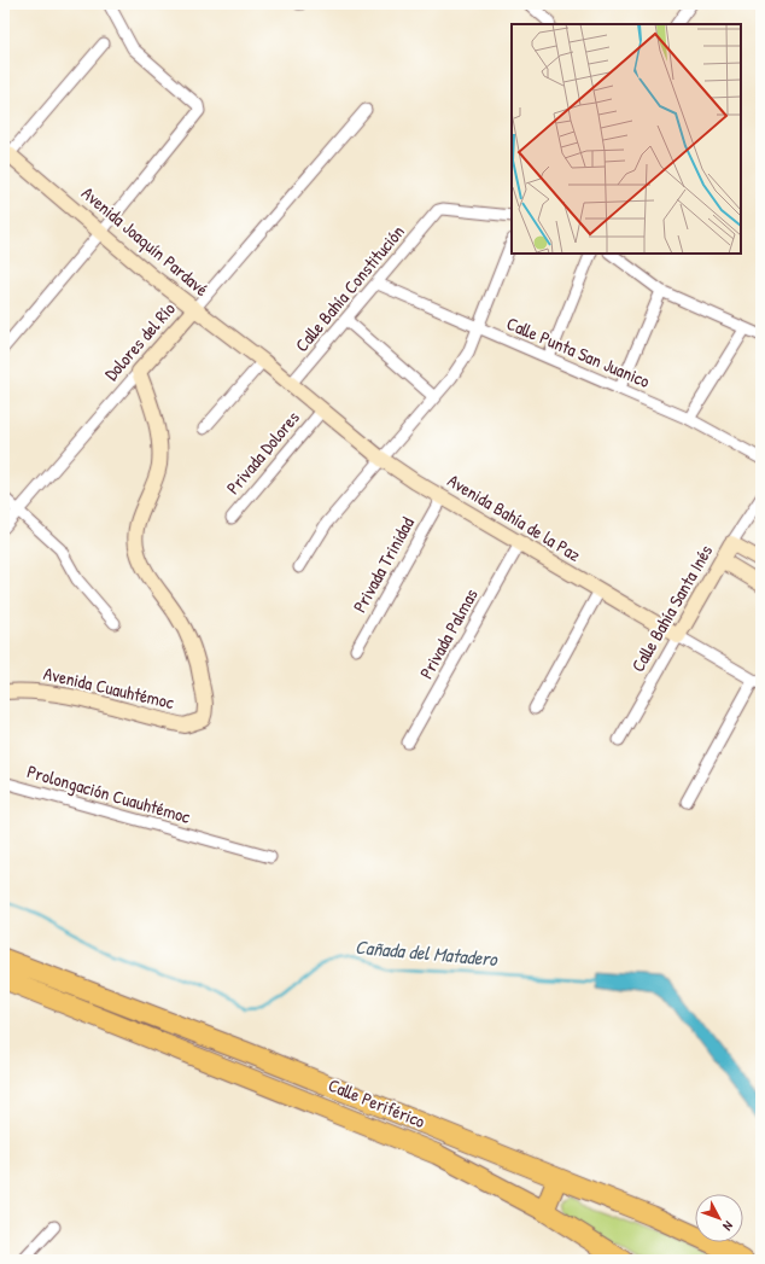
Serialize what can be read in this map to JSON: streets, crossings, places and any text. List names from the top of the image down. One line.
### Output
{"streets":{"highway":["Calle Periférico"],"main road":["Avenida Joaquín Pardavé","Dolores del Río","Avenida Bahía de la Paz","Calle Bahía Santa Inés","Avenida Cuauhtémoc"],"street":["Calle Bahía Constitución","Calle Punta San Juanico","Privada Dolores","Privada Trinidad","Privada Palmas","Prolongación Cuauhtémoc"]},"crossings":[["Avenida Joaquín Pardavé","Dolores del Río"],["Avenida Joaquín Pardavé","Avenida Bahía de la Paz"],["Calle Bahía Constitución","Calle Punta San Juanico"],["Calle Bahía Constitución","Avenida Bahía de la Paz"],["Dolores del Río","Avenida Cuauhtémoc"],["Privada Dolores","Avenida Bahía de la Paz"],["Avenida Bahía de la Paz","Privada Trinidad"],["Avenida Bahía de la Paz","Calle Bahía Santa Inés"],["Avenida Bahía de la Paz","Privada Palmas"]],"water":["Cañada del Matadero"],"north":"bottom right"}
